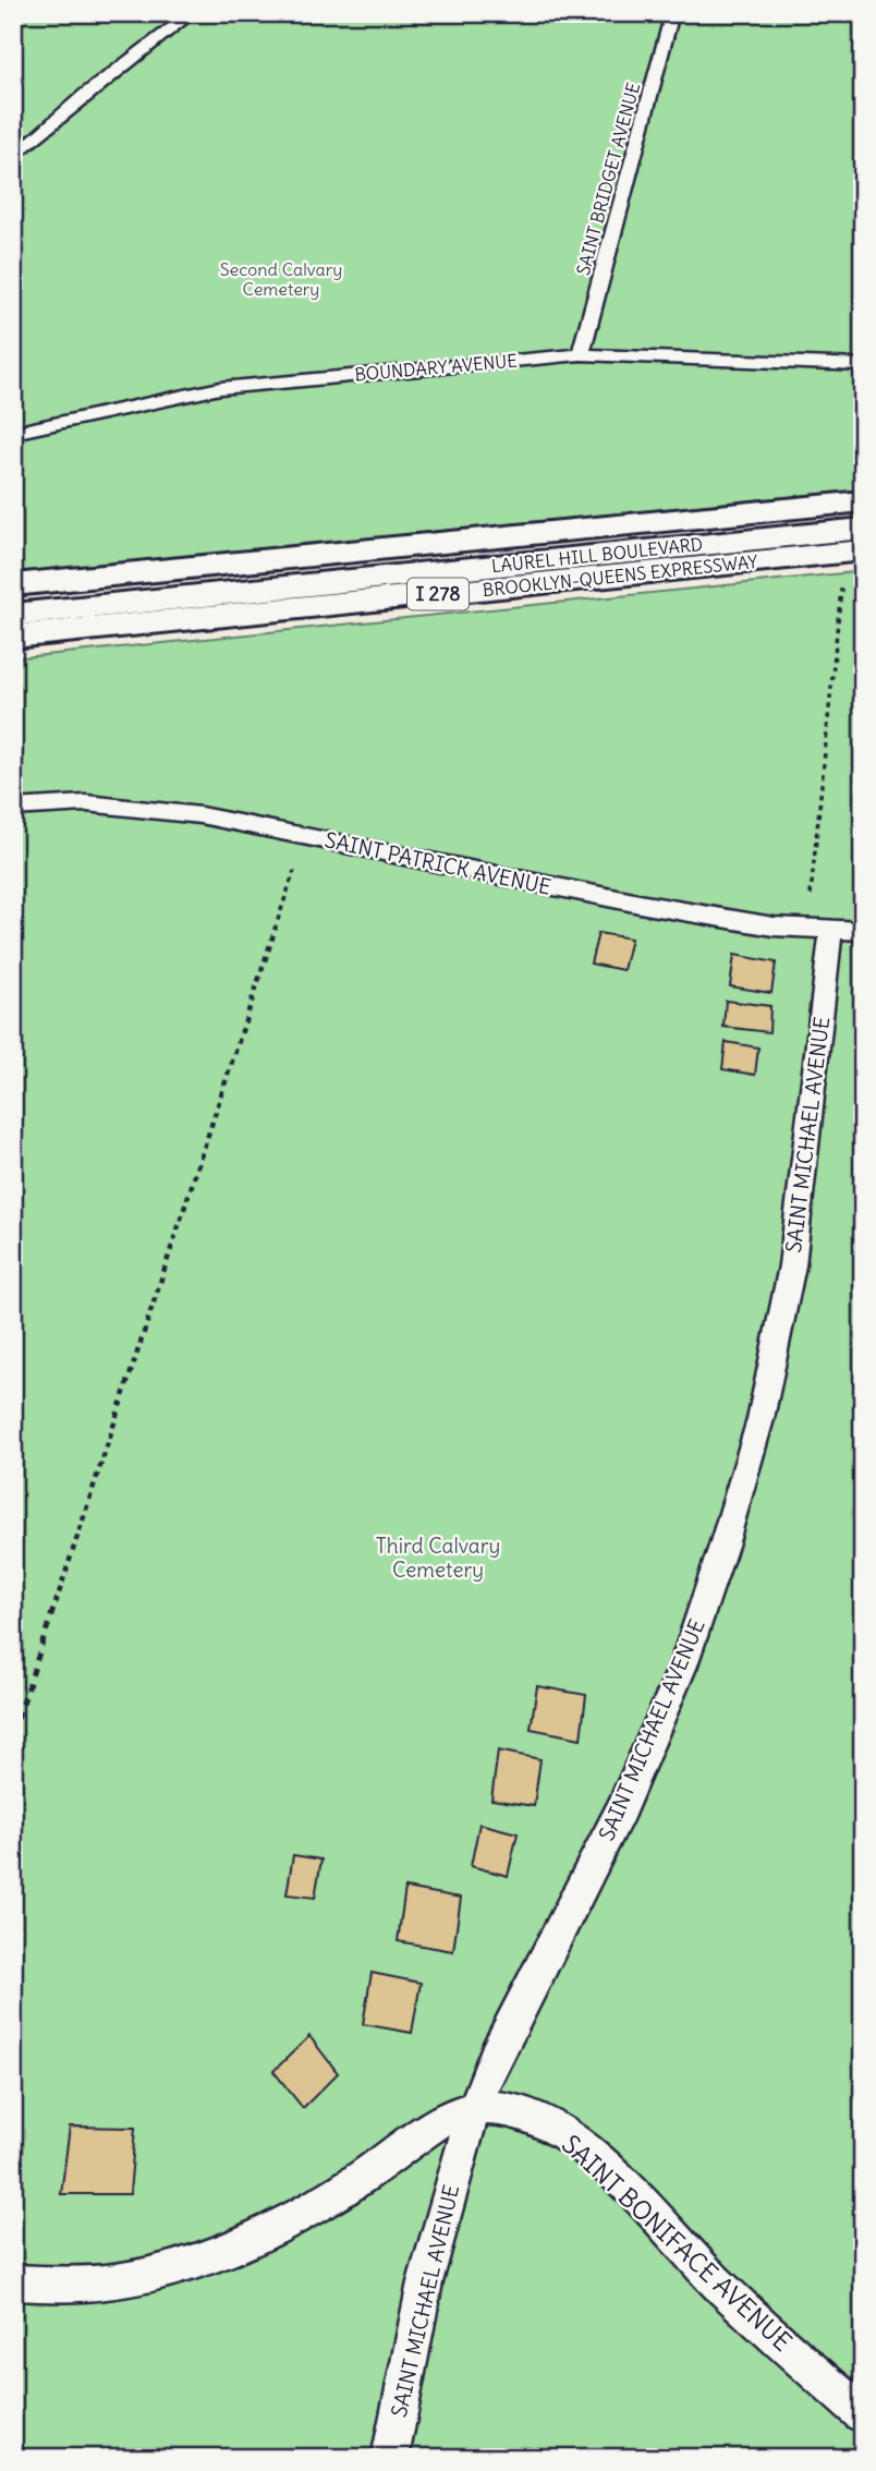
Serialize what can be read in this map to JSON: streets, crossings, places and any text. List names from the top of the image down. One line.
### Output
{"streets":{"main road":["LAUREL HILL BOULEVARD","BROOKLYN-QUEENS EXPRESSWAY","I 278"],"lane":["SAINT BRIDGET AVENUE","BOUNDARY AVENUE","SAINT PATRICK AVENUE","SAINT MICHAEL AVENUE","SAINT BONIFACE AVENUE"]},"crossings":[["SAINT BRIDGET AVENUE","BOUNDARY AVENUE"],["SAINT PATRICK AVENUE","SAINT MICHAEL AVENUE"],["SAINT MICHAEL AVENUE","SAINT BONIFACE AVENUE"]],"parks":["Second Calvary Cemetery","Third Calvary Cemetery"]}
